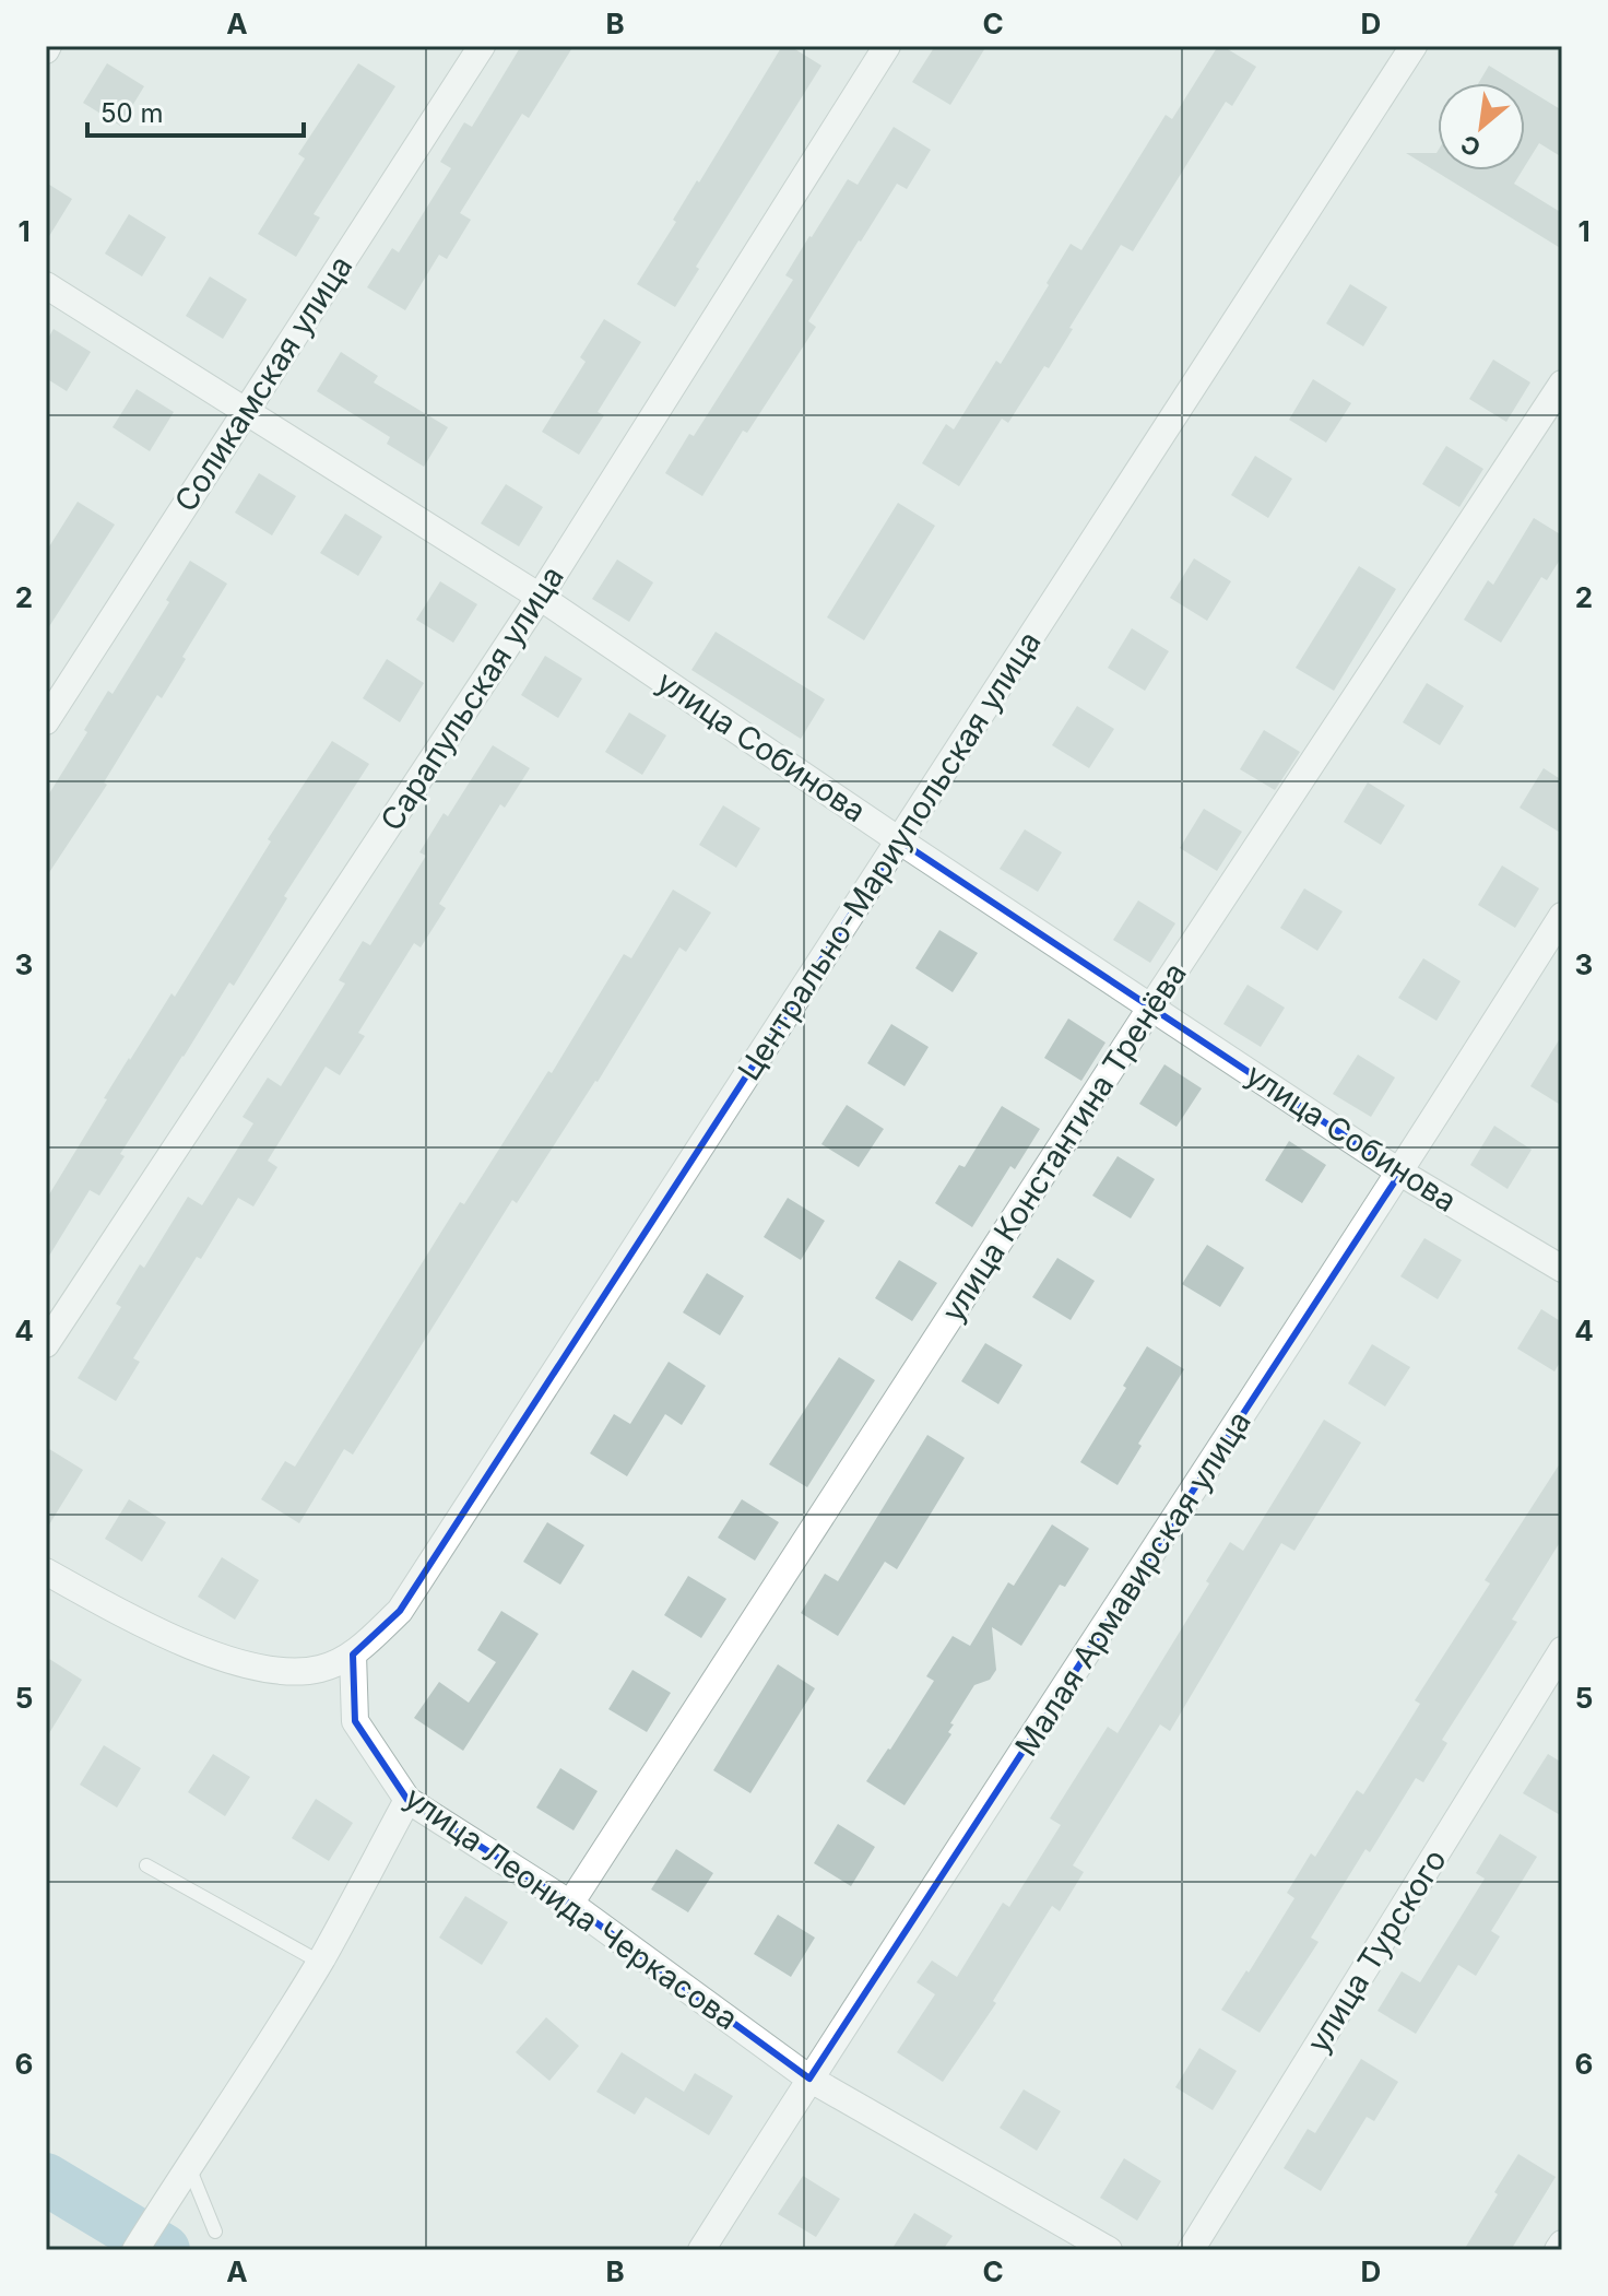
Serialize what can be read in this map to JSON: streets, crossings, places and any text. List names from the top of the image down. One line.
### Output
{"streets":{"street":["Соликамская улица","Сарапульская улица","улица Собинова","Центрально-Мариупольская улица","улица Константина Тренёва","Малая Армавирская улица","улица Леонида Черкасова","улица Турского"]},"crossings":[["Соликамская улица","улица Собинова"],["Сарапульская улица","улица Собинова"],["улица Собинова","Центрально-Мариупольская улица"],["улица Собинова","улица Константина Тренёва"],["улица Собинова","Малая Армавирская улица"],["Центрально-Мариупольская улица","улица Леонида Черкасова"],["улица Константина Тренёва","улица Леонида Черкасова"],["Малая Армавирская улица","улица Леонида Черкасова"]],"scale_bar":"50 m","north":"bottom left","grid":{"columns":["A","B","C","D"],"rows":["1","2","3","4","5","6"]}}
